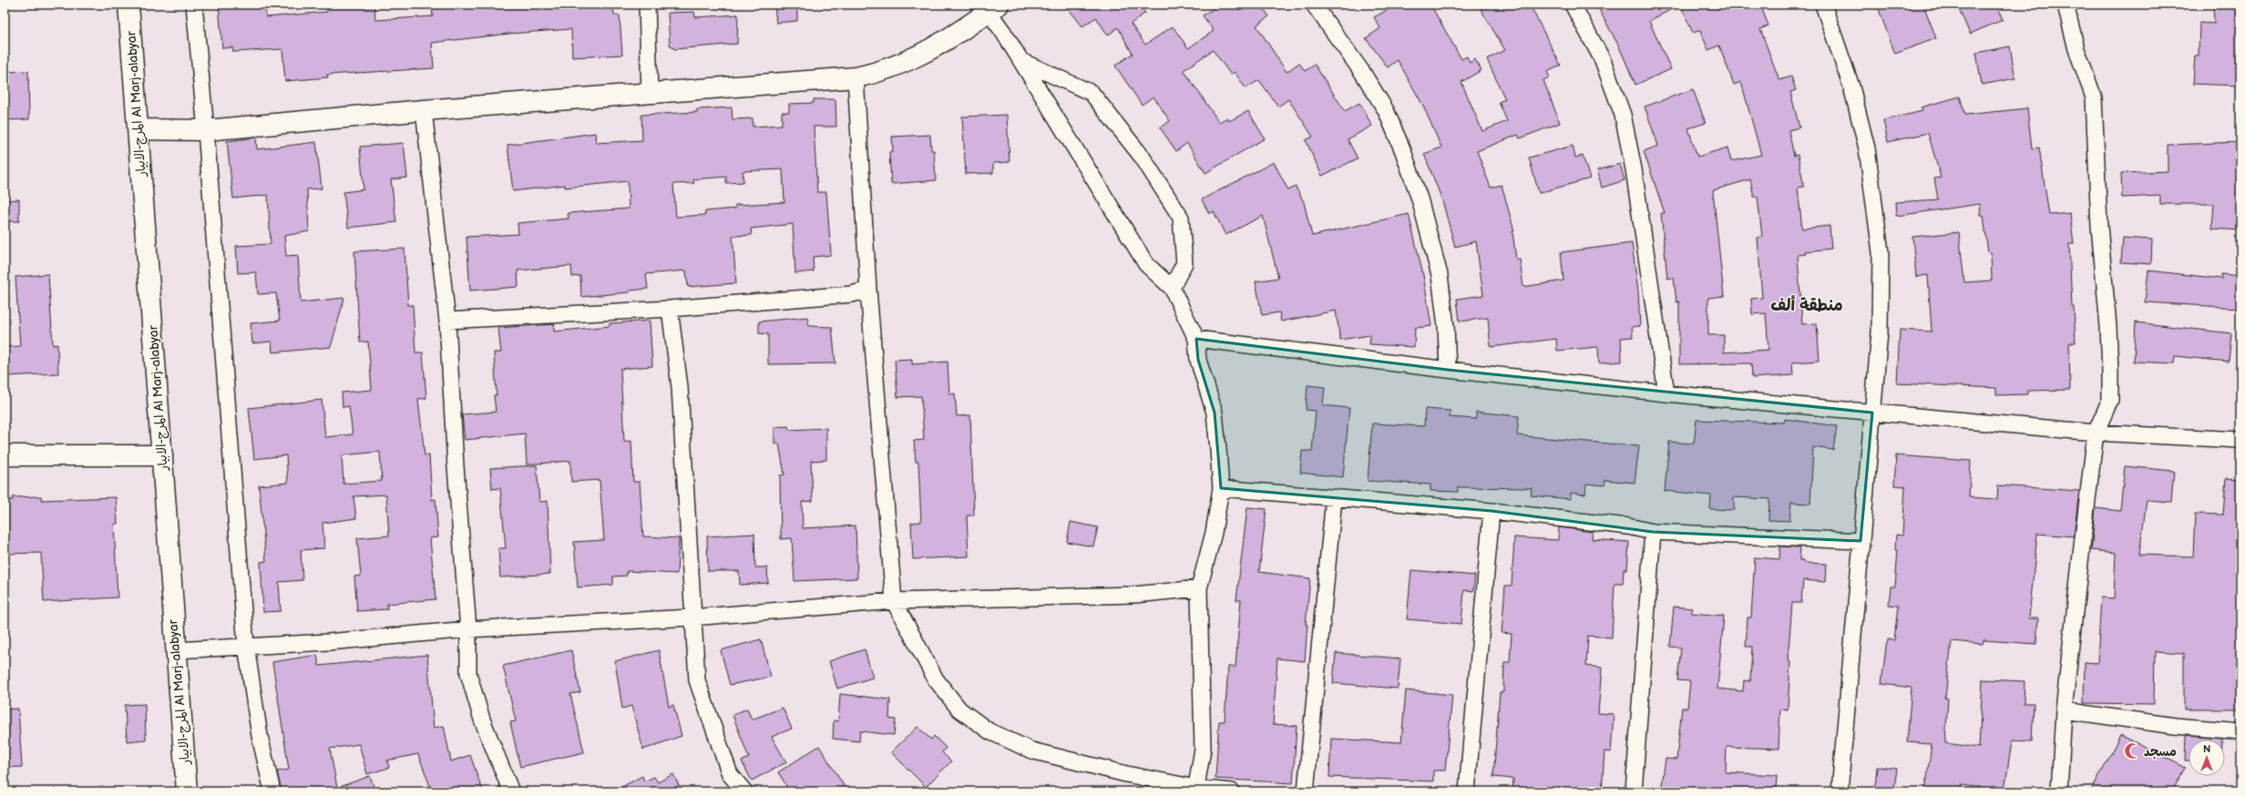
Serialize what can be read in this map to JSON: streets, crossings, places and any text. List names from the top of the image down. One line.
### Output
{"streets":{"main road":["المرج-الابيار Al Marj-alabyar"]},"districts":["منطقة ألف"],"places":{"mosque":["مسجد"]},"north":"top"}
